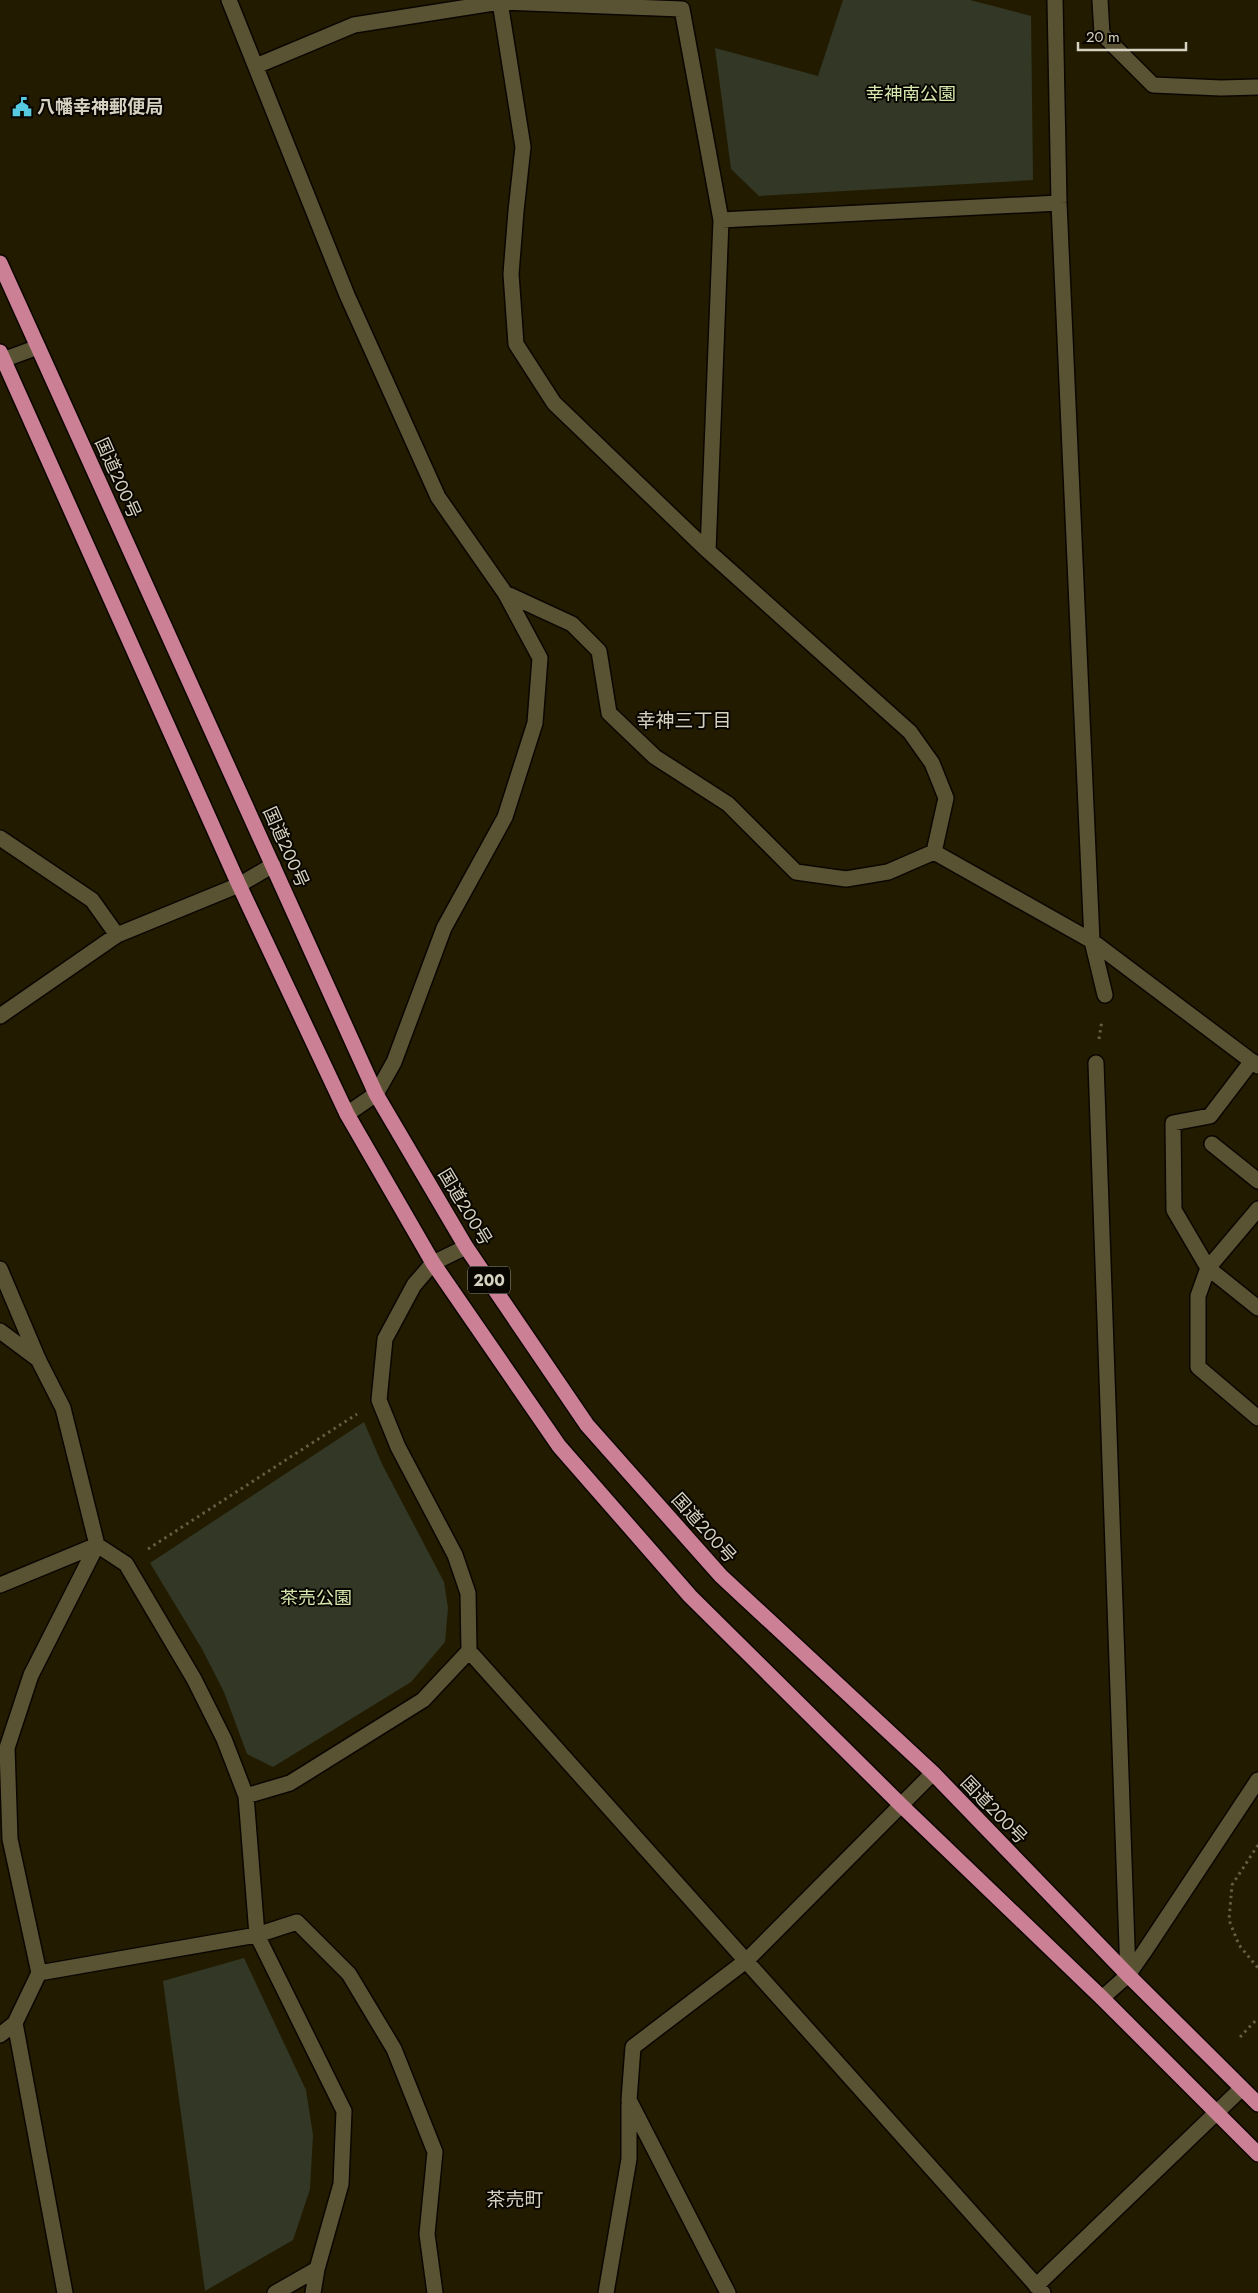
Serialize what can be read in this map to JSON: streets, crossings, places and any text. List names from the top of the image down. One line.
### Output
{"streets":{"highway":["国道200号","200"]},"districts":["幸神三丁目","茶売町"],"parks":["幸神南公園","茶売公園"],"places":{"public building":["八幡幸神郵便局"]},"scale_bar":"20 m"}
